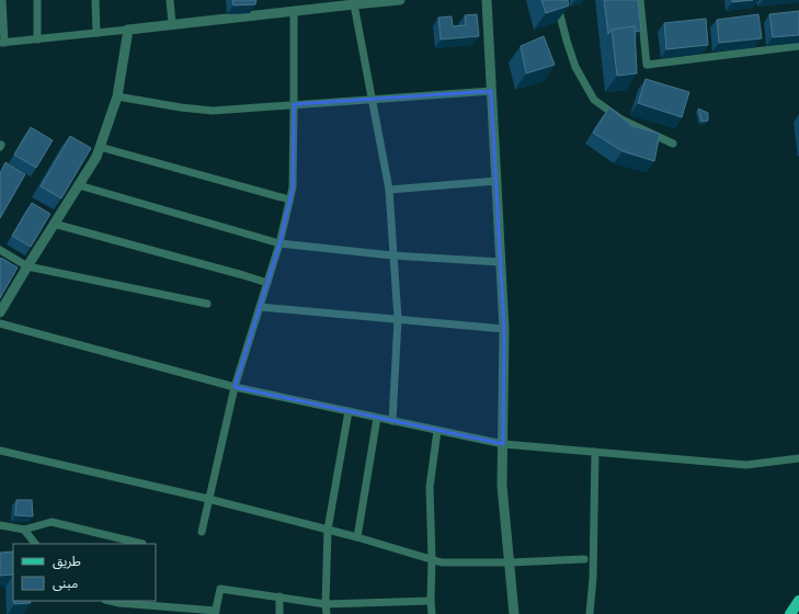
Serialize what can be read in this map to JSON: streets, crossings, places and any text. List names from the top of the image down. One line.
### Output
{"legend":["طريق","مبنى"]}
